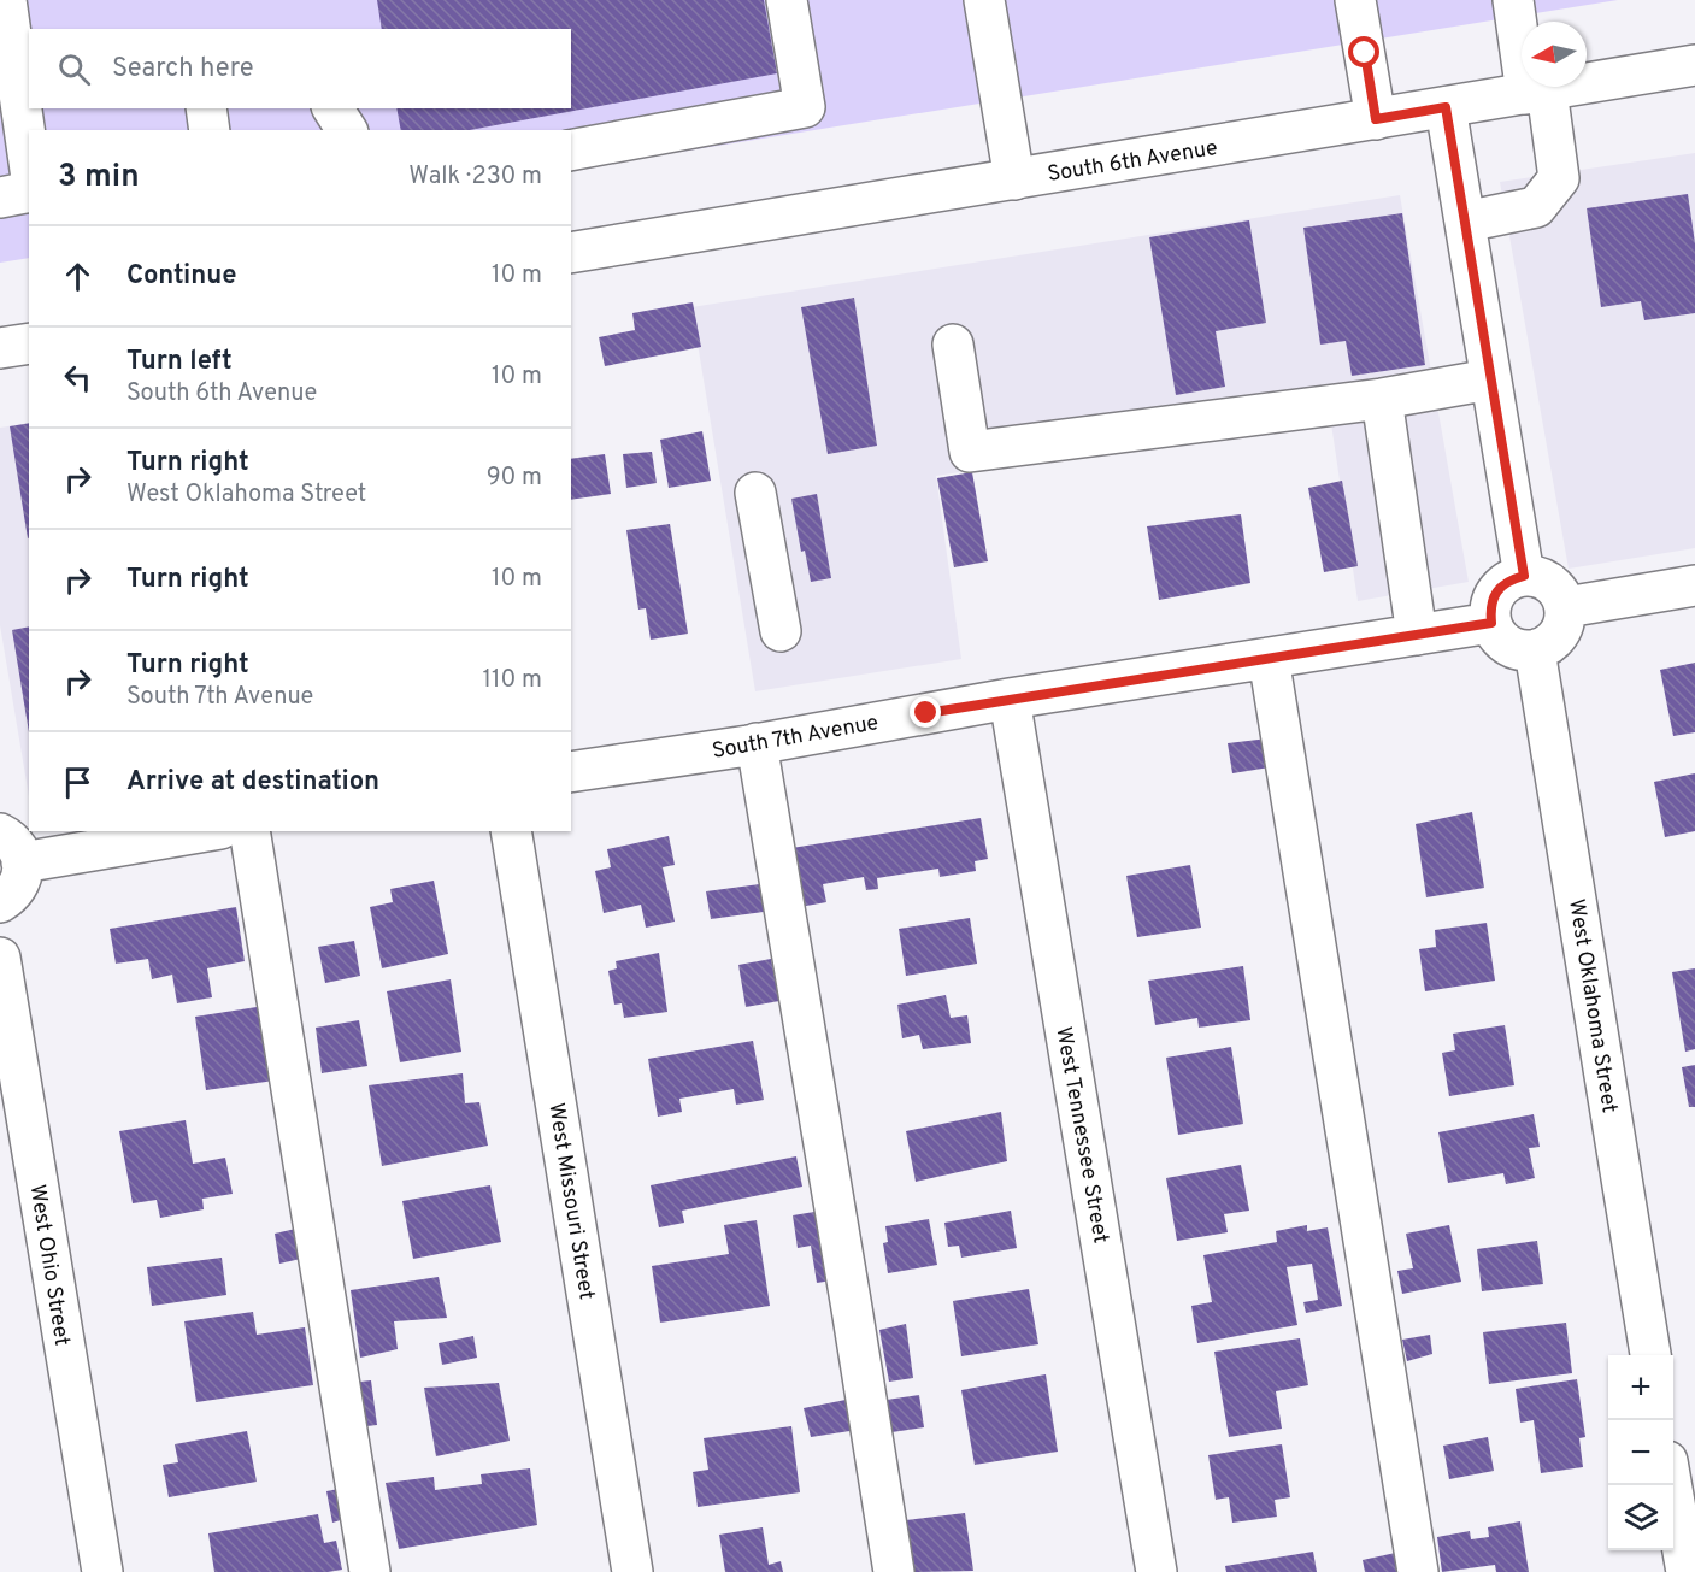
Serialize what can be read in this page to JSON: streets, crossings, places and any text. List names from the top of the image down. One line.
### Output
{"streets":{"street":["South 6th Avenue","South 7th Avenue","West Oklahoma Street","West Tennessee Street","West Missouri Street","West Ohio Street"]},"crossings":[["South 7th Avenue","West Oklahoma Street"],["South 7th Avenue","West Tennessee Street"]],"north":"left","page":{"search":"Search here","heading":["3 min","Walk · 230 m"],"list":[["Continue","10 m"],["Turn left","South 6th Avenue","10 m"],["Turn right","West Oklahoma Street","90 m"],["Turn right","10 m"],["Turn right","South 7th Avenue","110 m"],"Arrive at destination"],"map_buttons":["+","−"]}}
